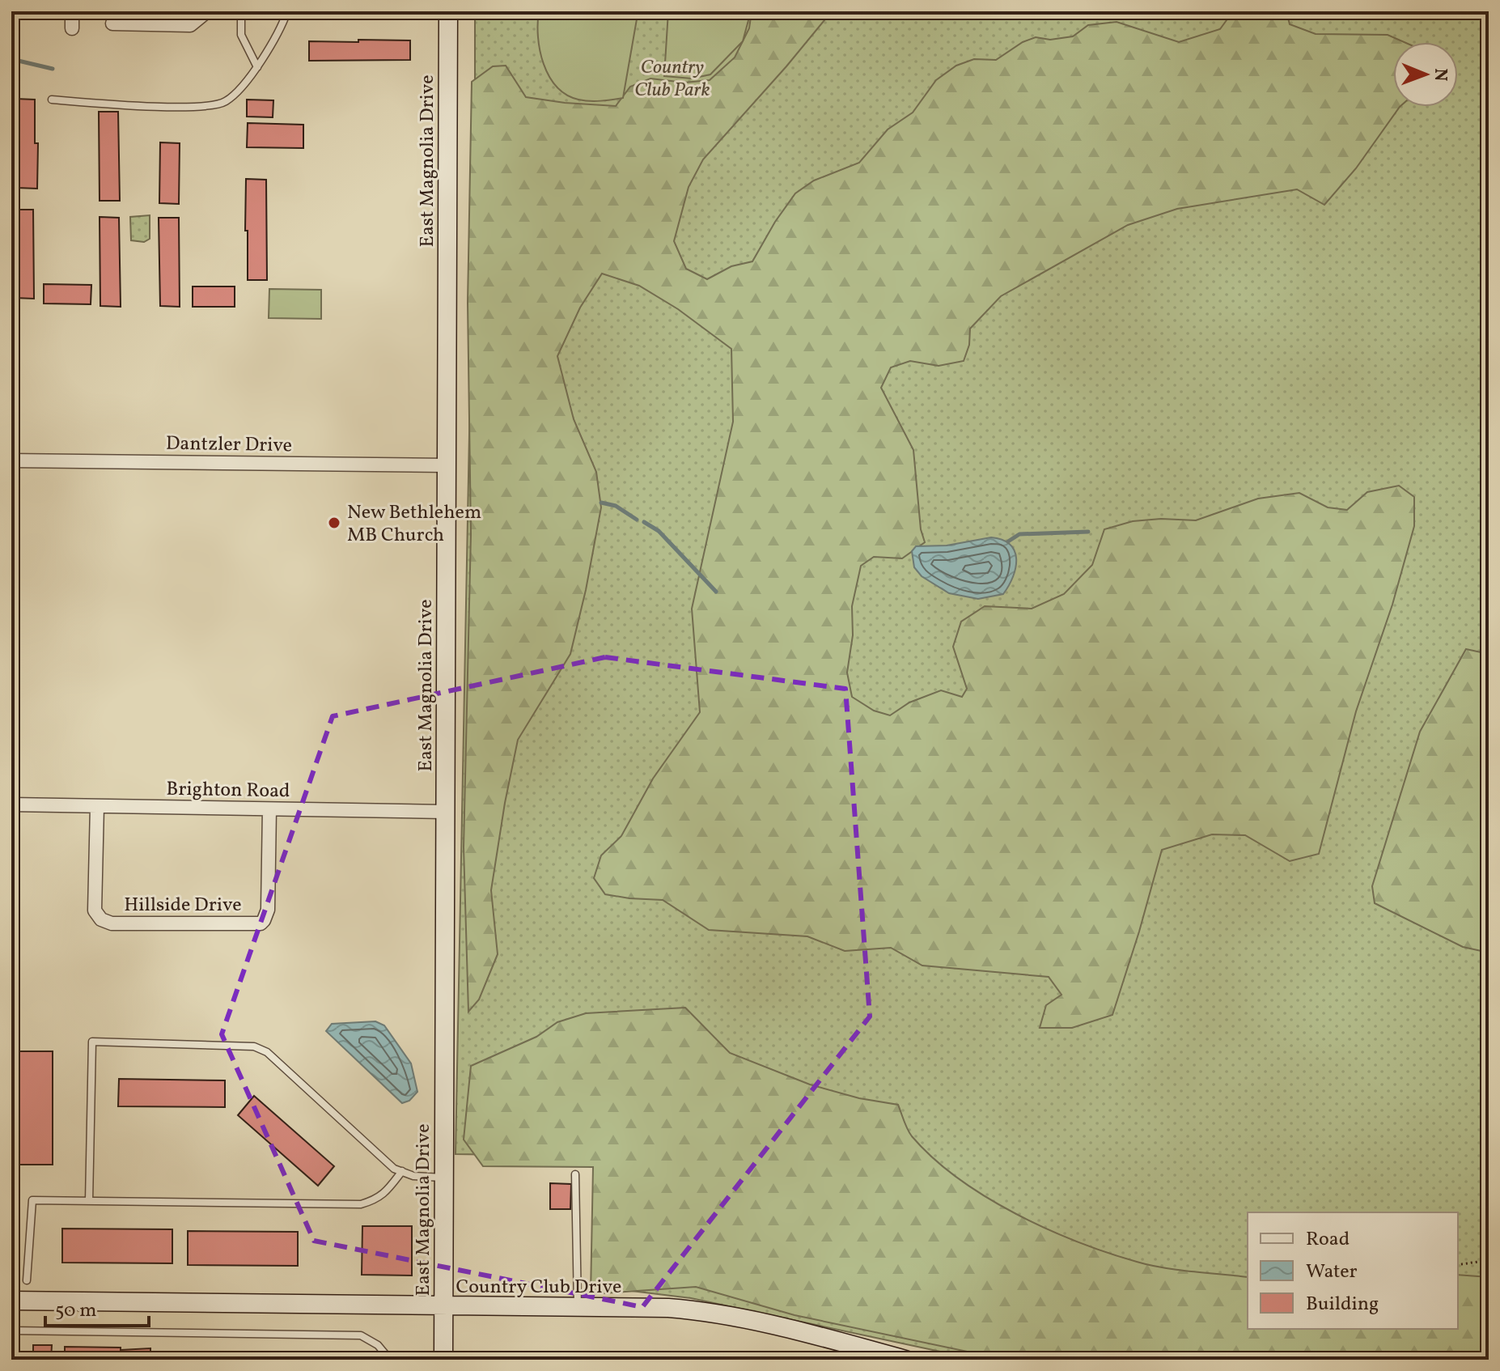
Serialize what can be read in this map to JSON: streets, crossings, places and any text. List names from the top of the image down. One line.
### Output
{"streets":{"main road":["East Magnolia Drive","Country Club Drive"],"street":["Dantzler Drive","Brighton Road","Hillside Drive"]},"crossings":[["East Magnolia Drive","Dantzler Drive"],["East Magnolia Drive","Brighton Road"],["East Magnolia Drive","Country Club Drive"],["Brighton Road","Hillside Drive"]],"parks":["Country Club Park"],"places":["New Bethlehem MB Church"],"legend":["Road","Water","Building"],"scale_bar":"50 m","north":"right"}
